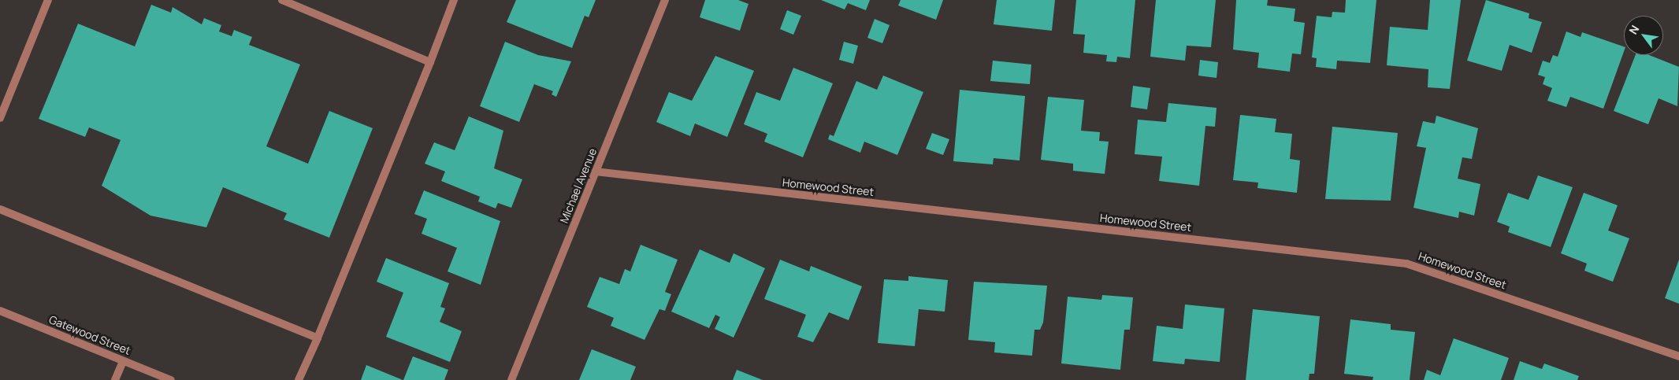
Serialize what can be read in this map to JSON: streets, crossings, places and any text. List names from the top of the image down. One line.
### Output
{"streets":{"street":["Michael Avenue","Homewood Street","Gatewood Street"]},"crossings":[["Michael Avenue","Homewood Street"]],"north":"top left"}
